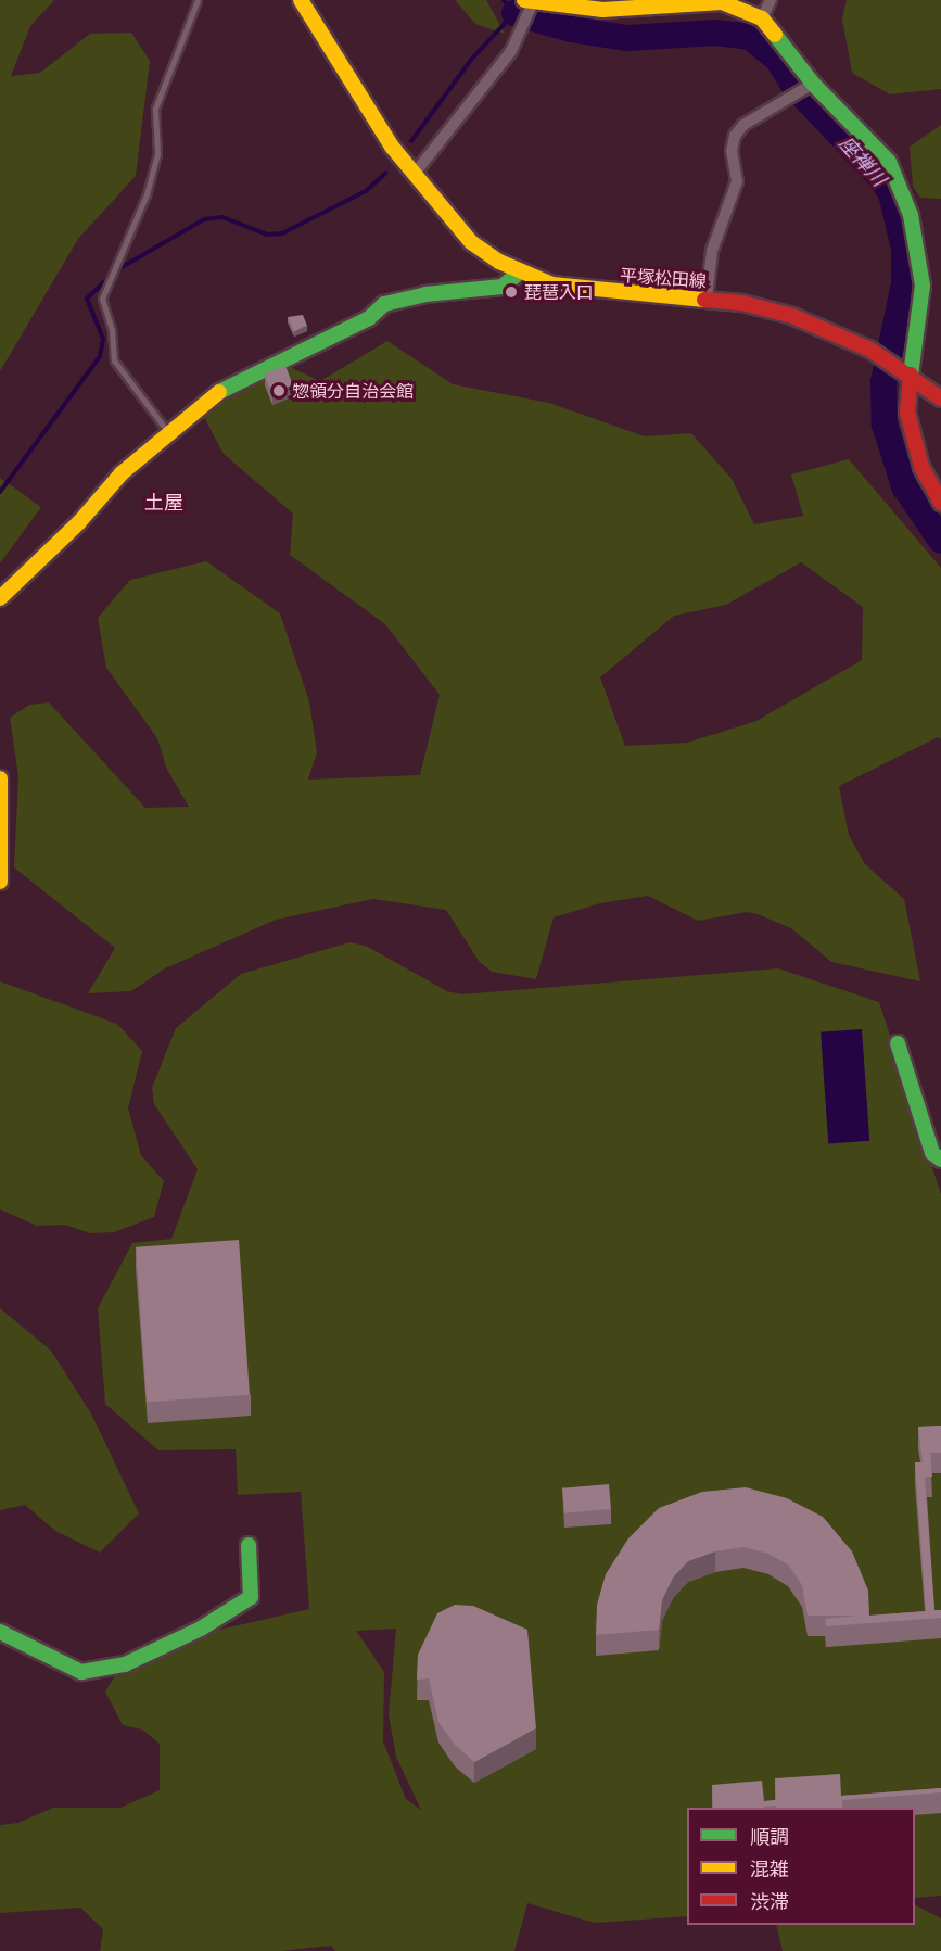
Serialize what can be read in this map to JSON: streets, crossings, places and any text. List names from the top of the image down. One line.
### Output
{"streets":{"street":["平塚松田線"]},"districts":["土屋"],"water":["座禅川"],"places":["琵琶入口","惣領分自治会館"],"legend":["順調","混雑","渋滞"]}
